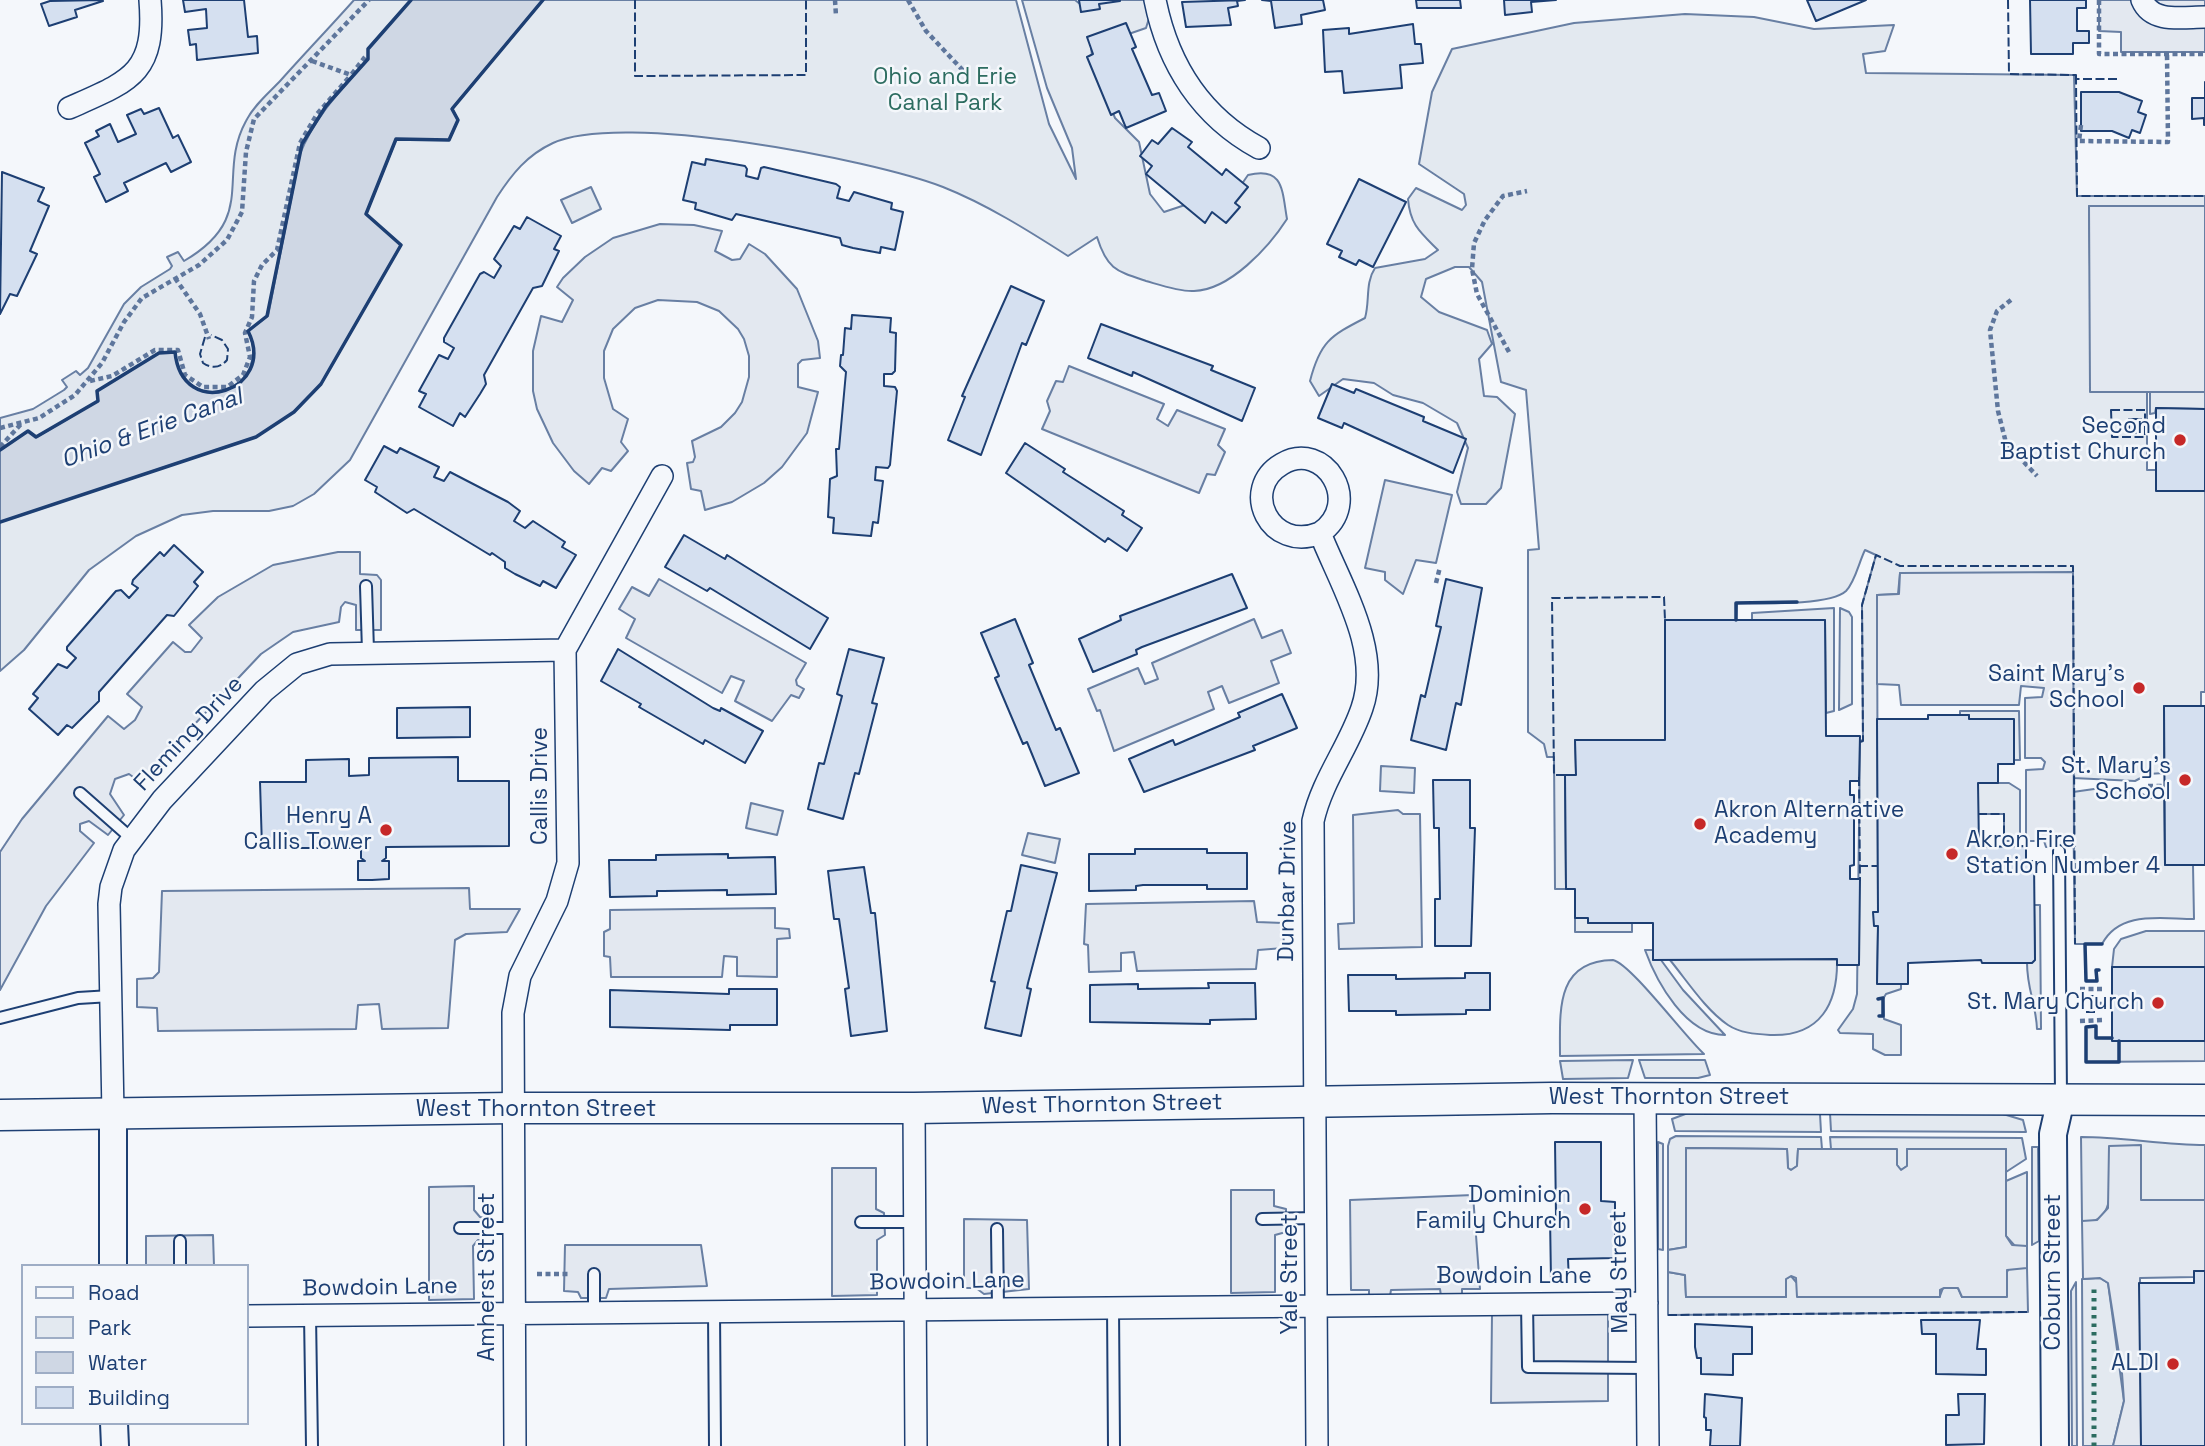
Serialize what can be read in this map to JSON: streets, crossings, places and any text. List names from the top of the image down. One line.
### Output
{"streets":{"main road":["West Thornton Street"],"street":["Fleming Drive","Callis Drive","Dunbar Drive","May Street","Coburn Street","Yale Street","Amherst Street","Bowdoin Lane"]},"crossings":[["Fleming Drive","Callis Drive"],["Fleming Drive","West Thornton Street"],["Callis Drive","West Thornton Street"],["Callis Drive","Amherst Street"],["Dunbar Drive","West Thornton Street"],["Dunbar Drive","Yale Street"],["West Thornton Street","May Street"],["West Thornton Street","Coburn Street"],["West Thornton Street","Yale Street"],["West Thornton Street","Amherst Street"],["May Street","Bowdoin Lane"],["Yale Street","Bowdoin Lane"],["Amherst Street","Bowdoin Lane"]],"water":["Ohio & Erie Canal"],"parks":["Ohio and Erie Canal Park"],"places":["Second Baptist Church","Saint Mary's School","St. Mary's School","Akron Alternative Academy","Henry A Callis Tower","Akron Fire Station Number 4","St. Mary Church","Dominion Family Church","ALDI"],"legend":["Road","Park","Water","Building"]}
